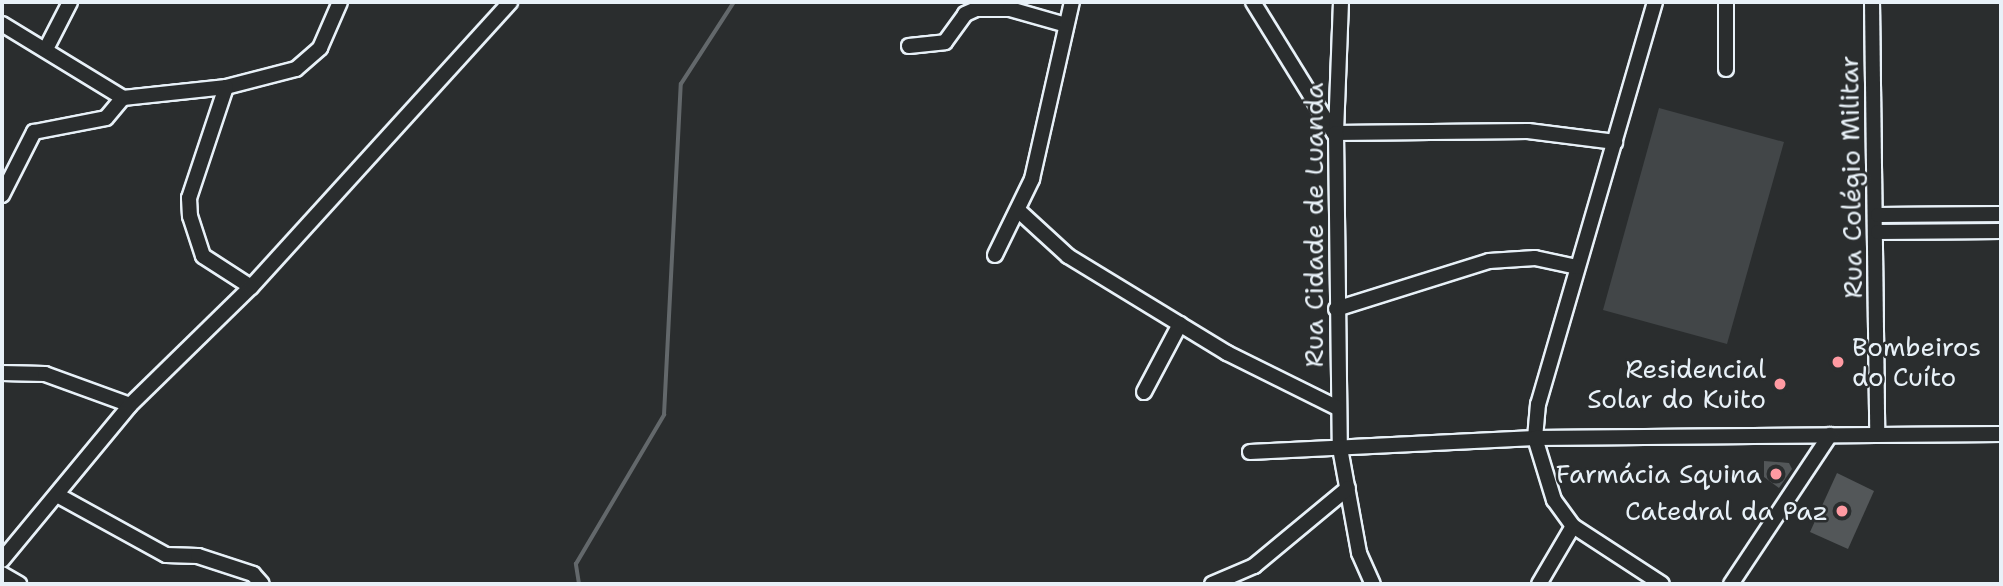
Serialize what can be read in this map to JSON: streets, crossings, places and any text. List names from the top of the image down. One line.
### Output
{"streets":{"street":["Rua Colégio Militar","Rua Cidade de Luanda"]},"places":["Bombeiros do Cuíto","Residencial Solar do Kuito","Farmácia Squina","Catedral da Paz"]}
